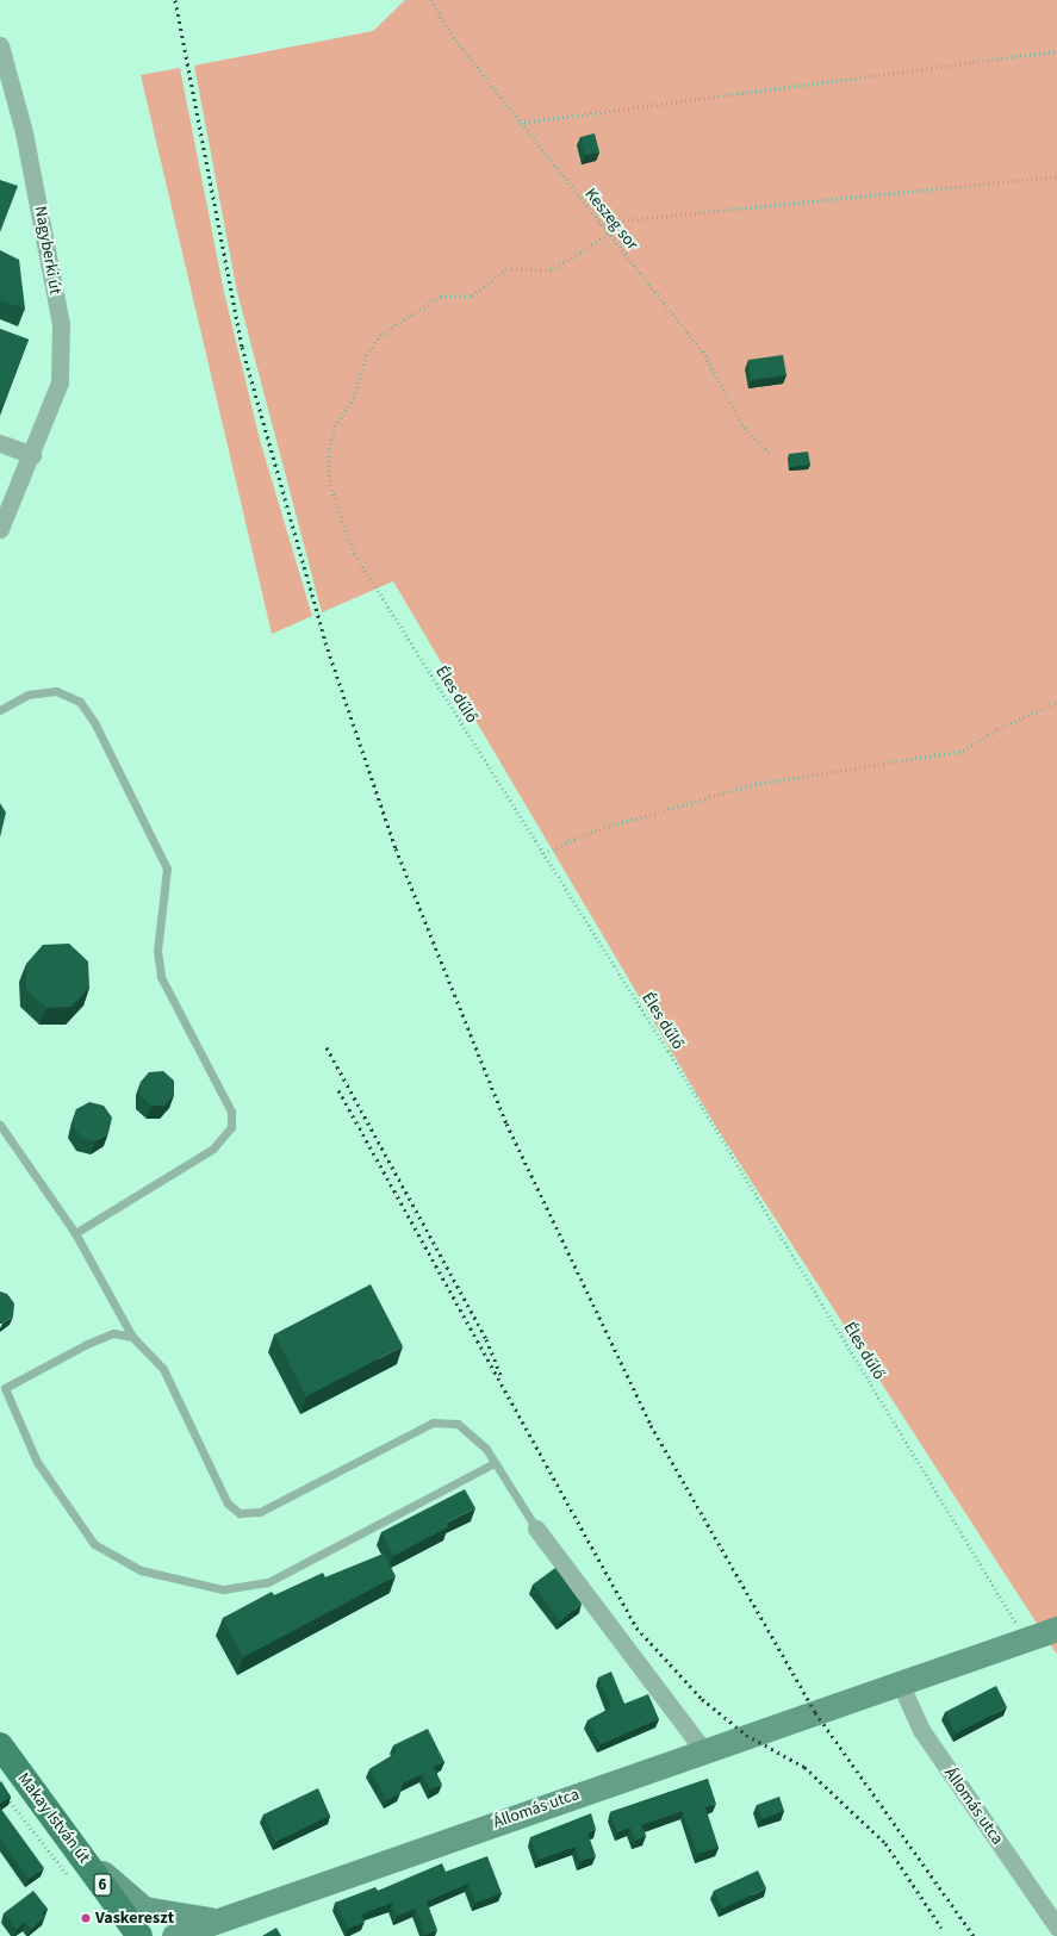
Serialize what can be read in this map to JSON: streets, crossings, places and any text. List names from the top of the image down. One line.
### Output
{"streets":{"main road":["Állomás utca","Makay István út","6"],"street":["Nagyberki út"],"path":["Keszeg sor","Éles dűlő"]},"crossings":[["Keszeg sor","Éles dűlő"],["Éles dűlő","Állomás utca"]],"places":["Vaskereszt"]}
